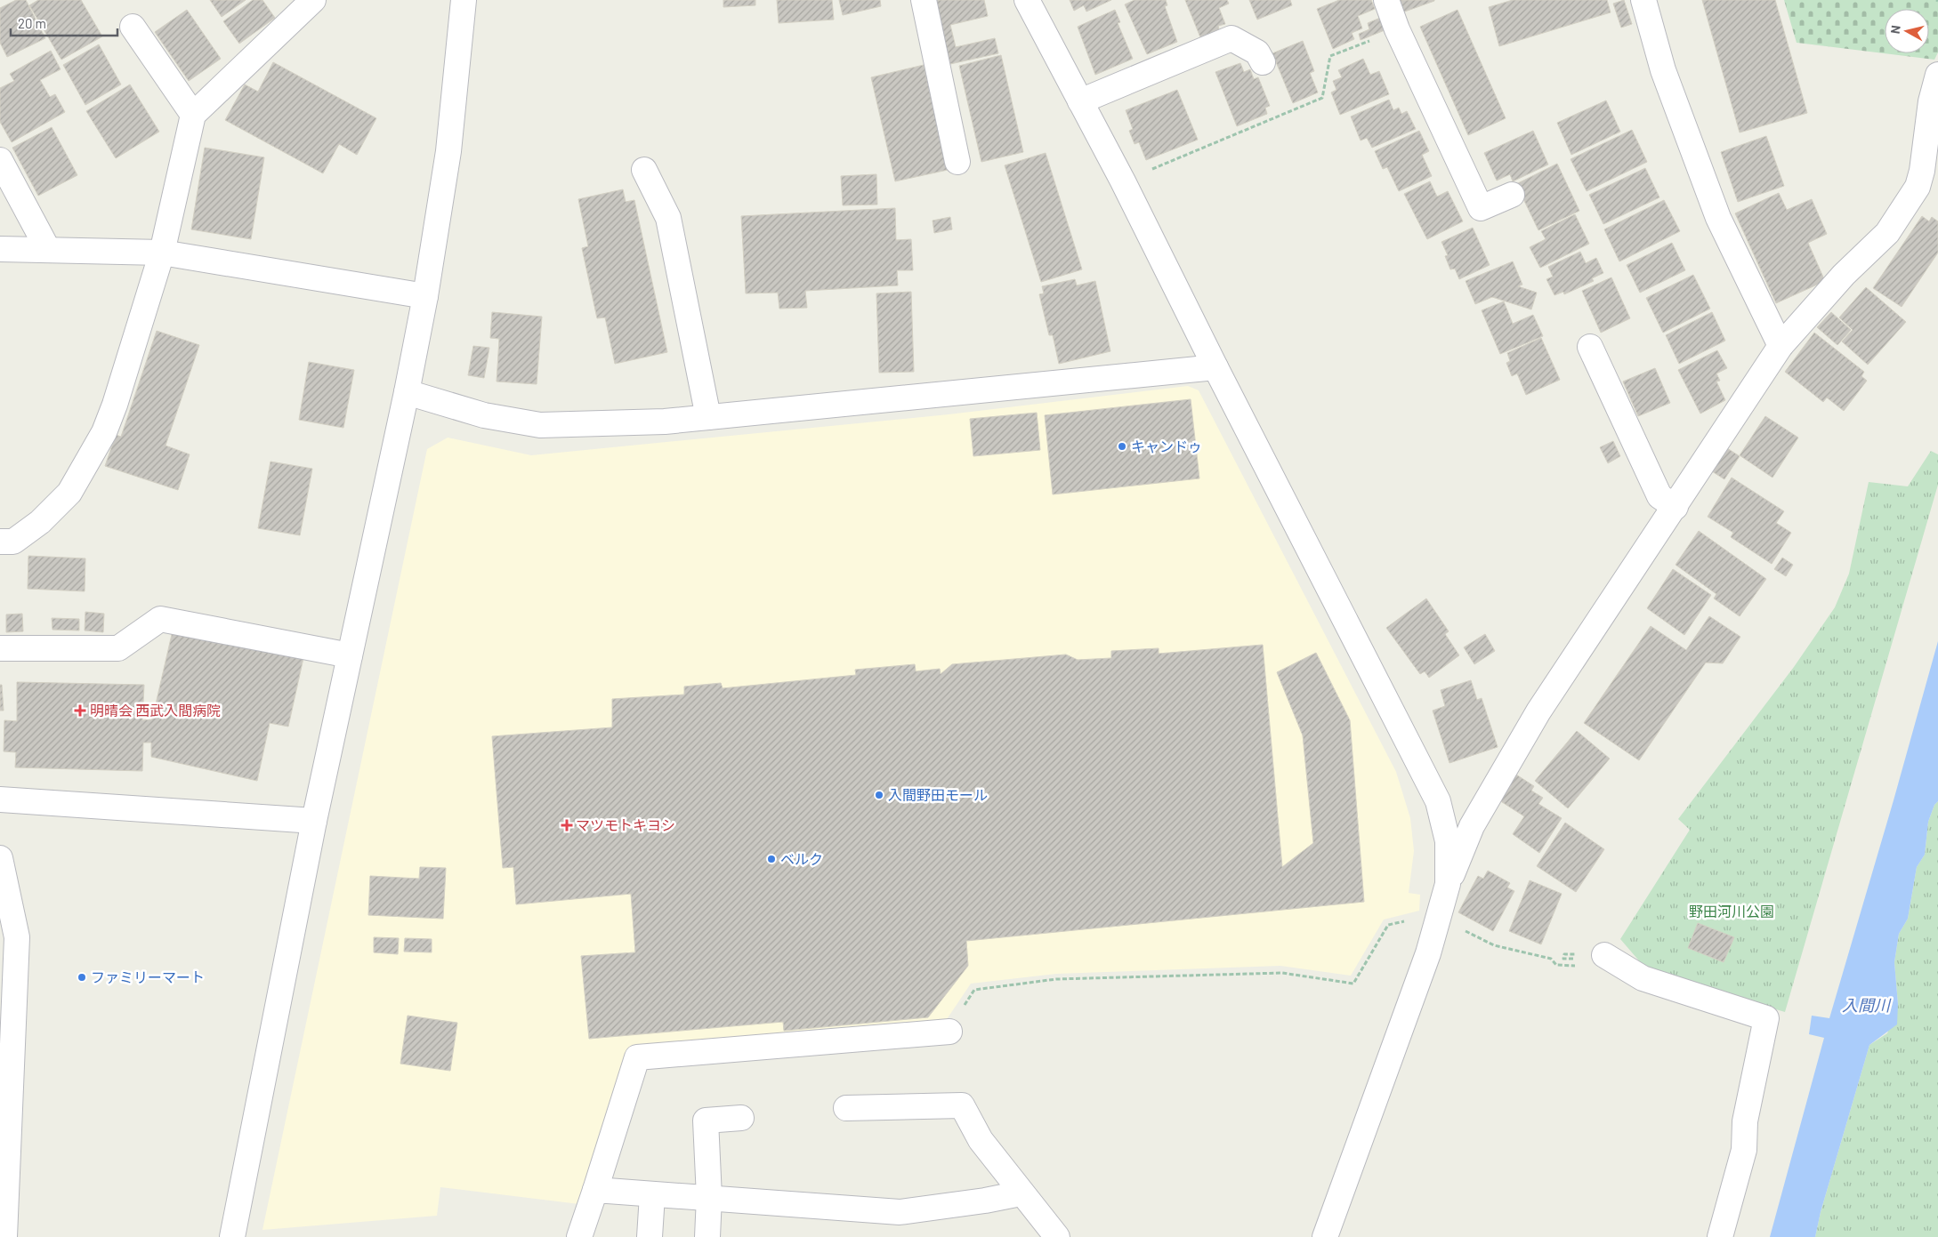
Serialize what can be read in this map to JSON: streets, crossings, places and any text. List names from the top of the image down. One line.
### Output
{"water":["入間川"],"parks":["野田河川公園"],"places":{"other":["キャンドゥ","入間野田モール","ベルク","ファミリーマート"],"health":["明晴会 西武入間病院","マツモトキヨシ"]},"scale_bar":"20 m","north":"left"}
